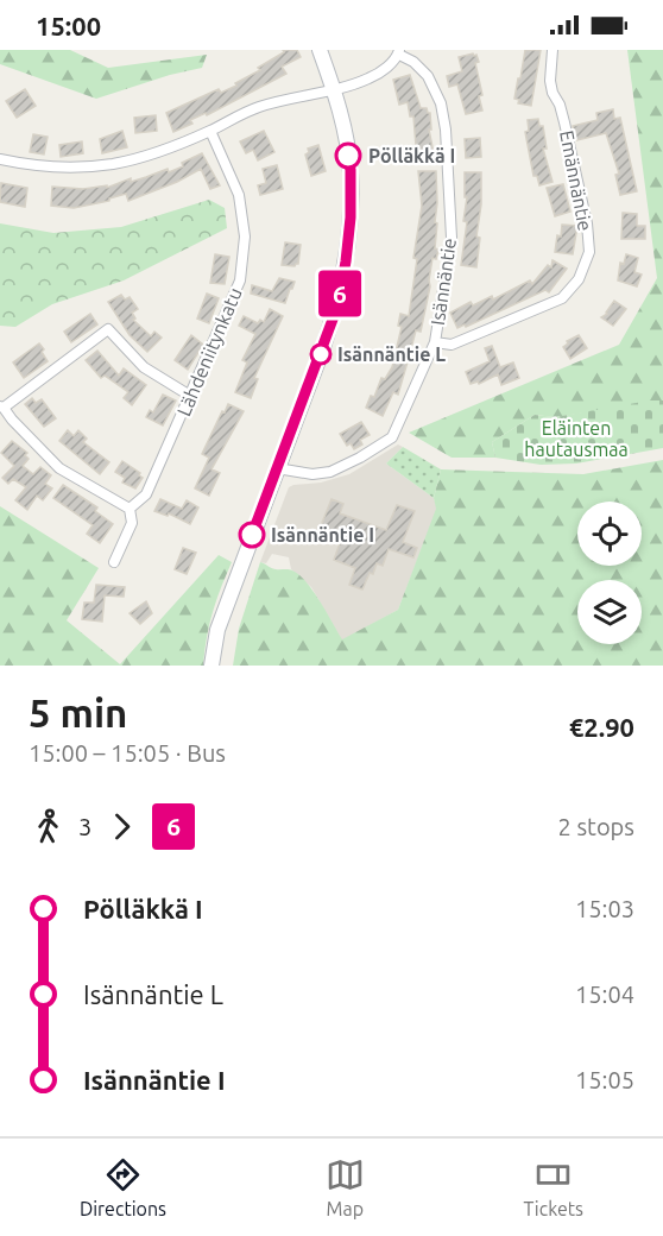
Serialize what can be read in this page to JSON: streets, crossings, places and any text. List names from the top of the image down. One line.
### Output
{"streets":{"street":["Emännäntie","Isännäntie","Lähdeniitynkatu"]},"crossings":[["Emännäntie","Isännäntie"]],"parks":["Eläinten hautausmaa"],"places":["Pölläkkä I","Isännäntie L","Isännäntie I"],"lines":["bus line 6"],"page":{"status":"15:00","on_map":"6","heading":["5 min","15:00 – 15:05 · Bus","€2.90"],"legs":["3","6","2 stops"],"list":[{"name":"Pölläkkä I","value":"15:03"},{"name":"Isännäntie L","value":"15:04"},{"name":"Isännäntie I","value":"15:05"}],"tabs":["Directions","Map","Tickets"]}}
